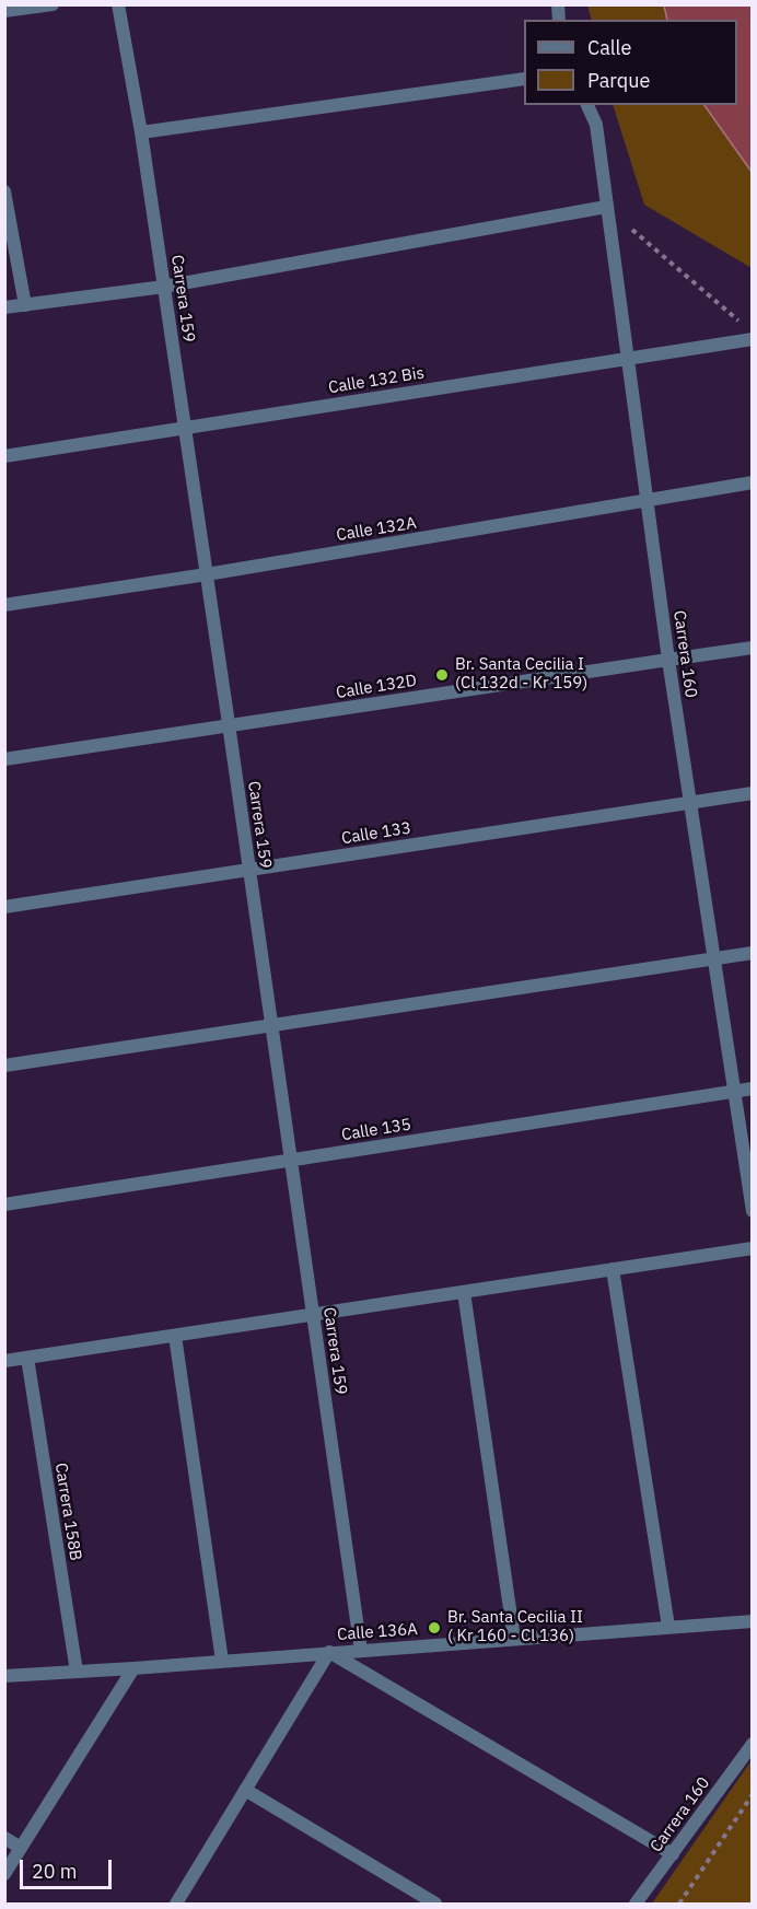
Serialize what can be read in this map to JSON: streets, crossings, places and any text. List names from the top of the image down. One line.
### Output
{"streets":{"street":["Carrera 159","Calle 132 Bis","Calle 132A","Carrera 160","Calle 132D","Calle 133","Calle 135","Carrera 158B","Calle 136A"]},"crossings":[["Carrera 159","Calle 132 Bis"],["Carrera 159","Calle 132A"],["Carrera 159","Calle 132D"],["Carrera 159","Calle 133"],["Carrera 159","Calle 135"],["Carrera 159","Calle 136A"],["Calle 132 Bis","Carrera 160"],["Calle 132A","Carrera 160"],["Carrera 160","Calle 132D"],["Carrera 160","Calle 133"],["Carrera 160","Calle 135"],["Carrera 158B","Calle 136A"]],"places":["Br. Santa Cecilia I (Cl 132d - Kr 159)","Br. Santa Cecilia II ( Kr 160 - Cl 136)"],"legend":["Calle","Parque"],"scale_bar":"20 m"}
